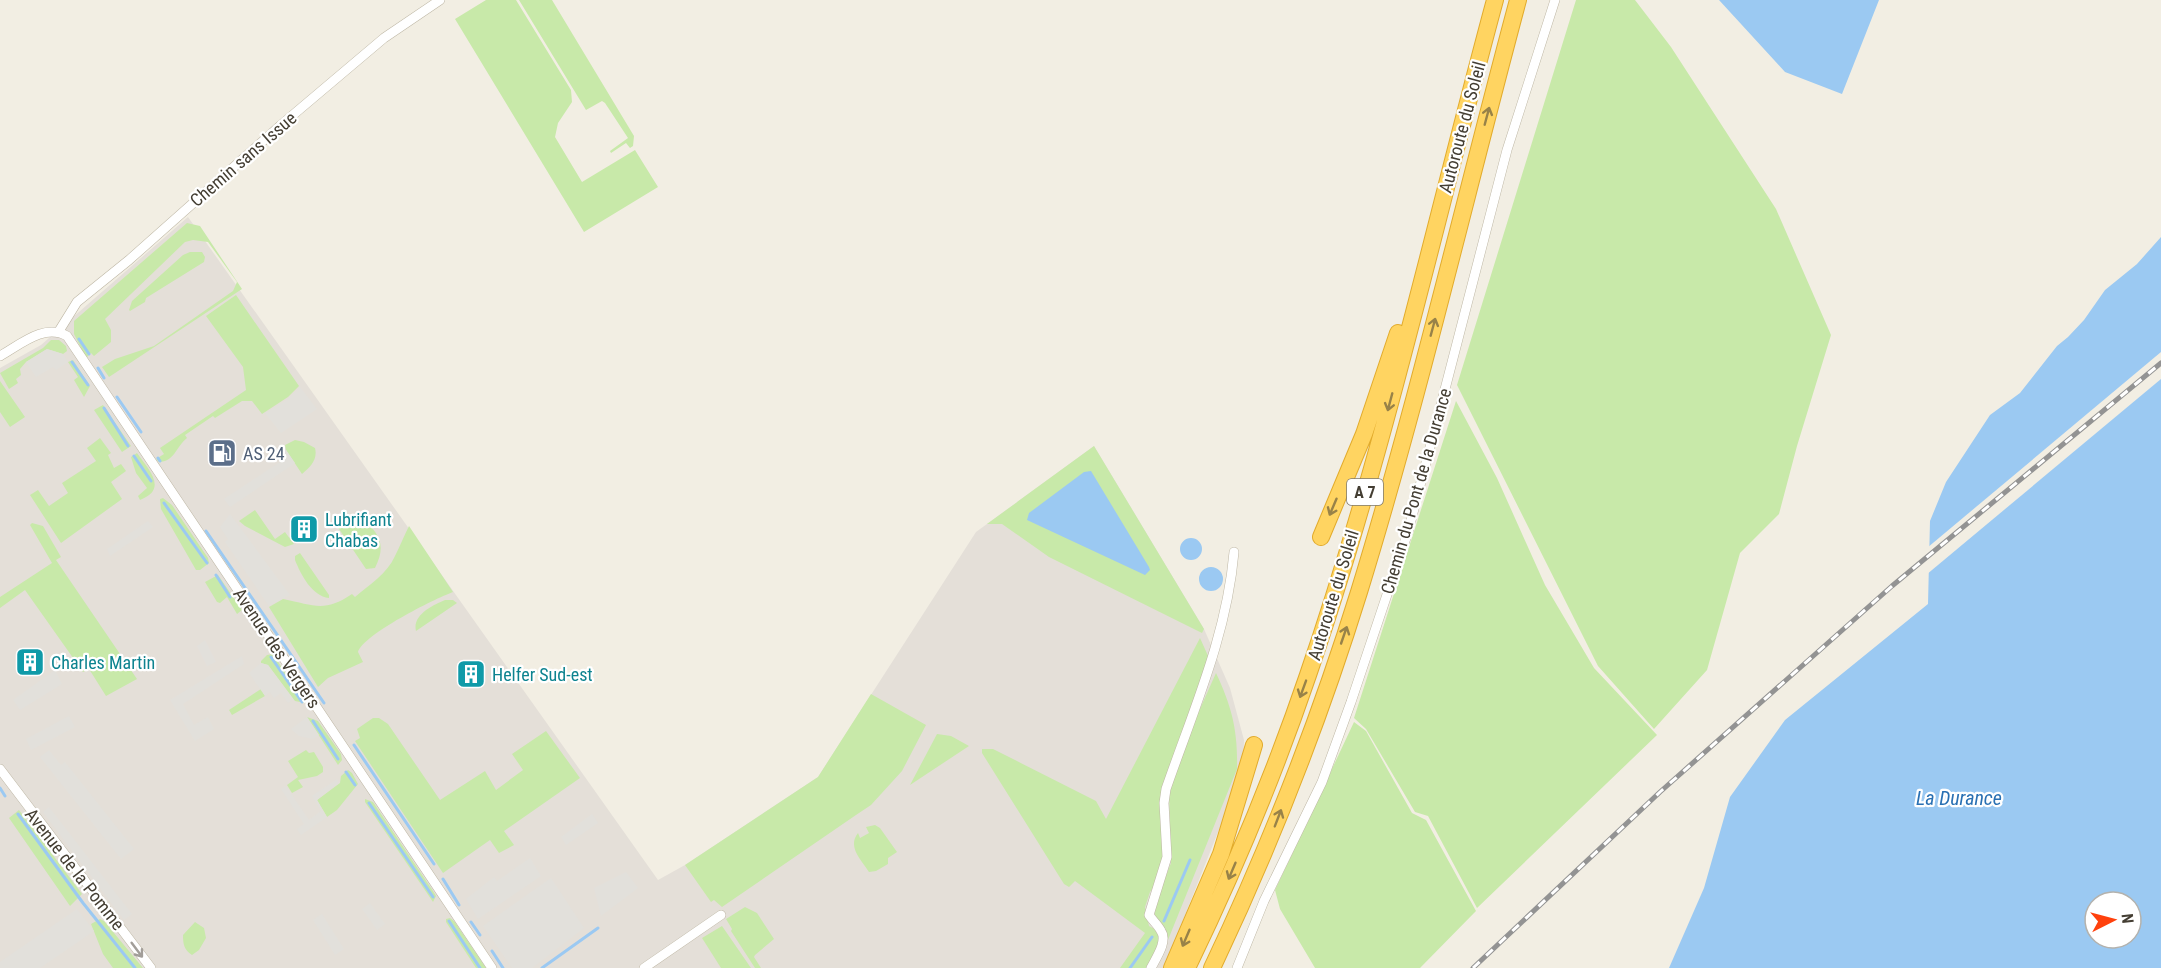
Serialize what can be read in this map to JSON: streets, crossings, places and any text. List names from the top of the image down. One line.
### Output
{"streets":{"highway":["Autoroute du Soleil","A 7"],"street":["Chemin sans Issue","Chemin du Pont de la Durance","Avenue des Vergers","Avenue de la Pomme"]},"crossings":[["Chemin sans Issue","Avenue des Vergers"]],"one_way":["Avenue de la Pomme"],"water":["La Durance"],"places":{"fuel station":["AS 24"],"building":["Lubrifiant Chabas","Charles Martin","Helfer Sud-est"]},"north":"right"}
